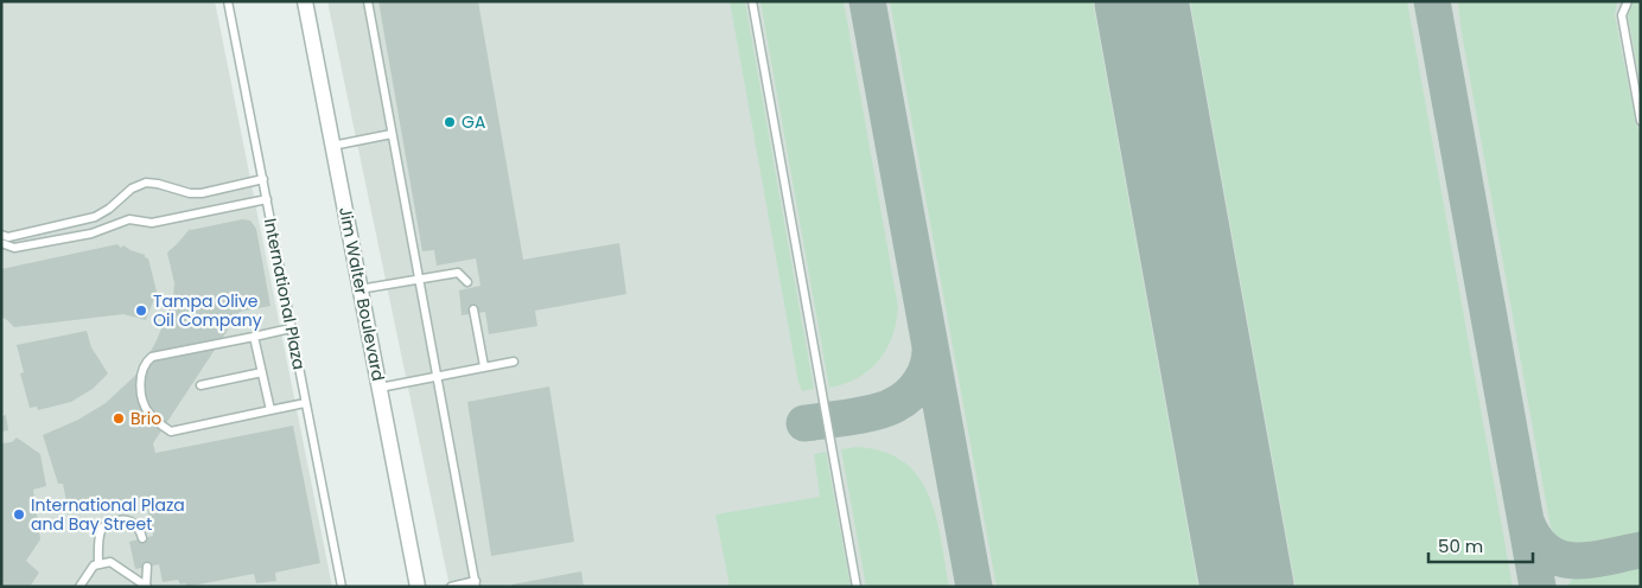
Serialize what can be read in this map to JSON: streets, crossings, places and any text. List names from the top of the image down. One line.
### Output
{"streets":{"street":["Jim Walter Boulevard"],"lane":["International Plaza"]},"places":["GA","Tampa Olive Oil Company","Brio","International Plaza and Bay Street"],"scale_bar":"50 m"}
